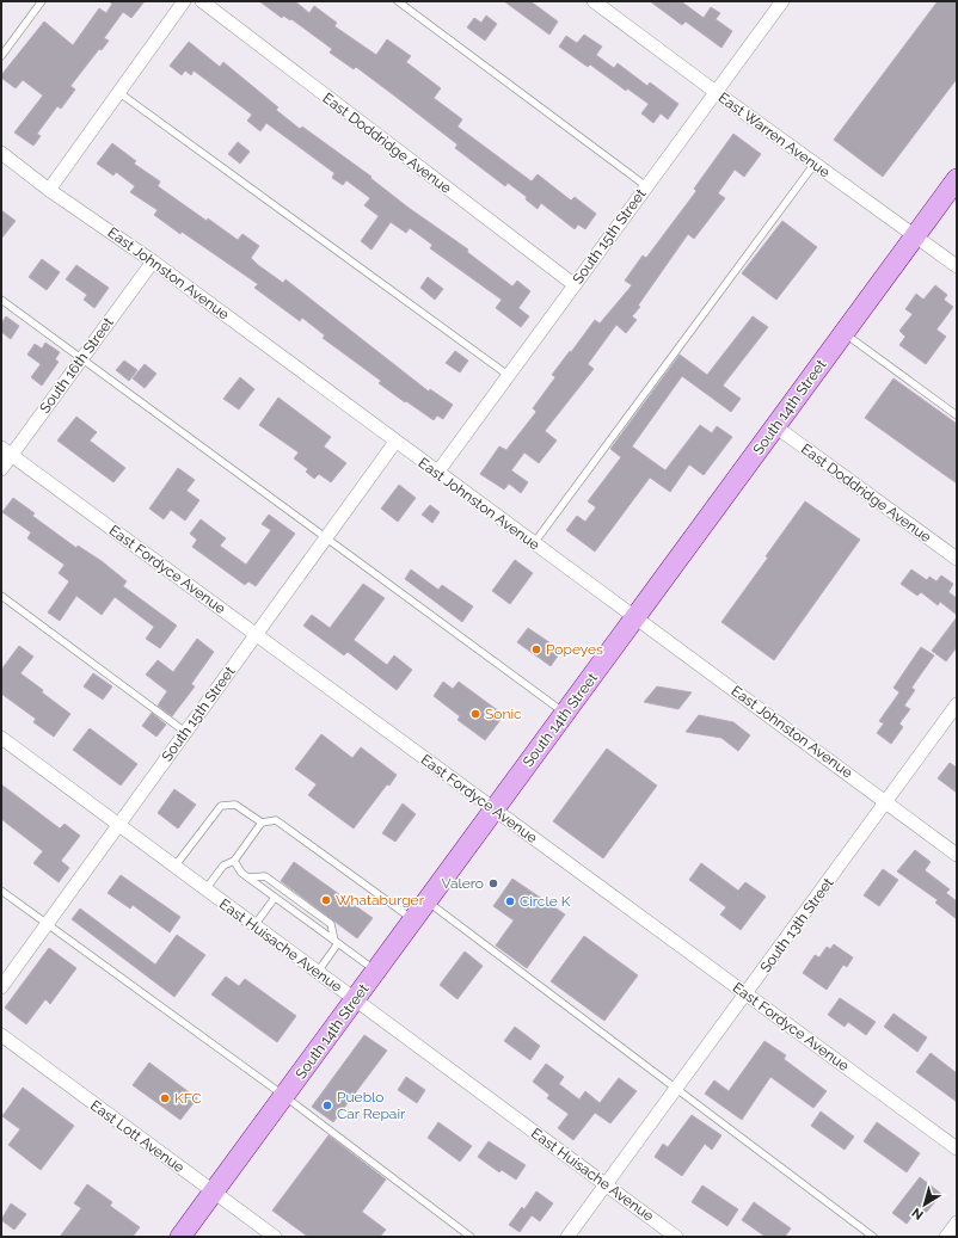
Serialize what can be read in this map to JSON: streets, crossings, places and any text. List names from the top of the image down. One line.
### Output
{"streets":{"main road":["South 14th Street"],"street":["East Warren Avenue","East Doddridge Avenue","South 15th Street","East Johnston Avenue","South 16th Street","East Fordyce Avenue","South 13th Street","East Huisache Avenue","East Lott Avenue"]},"crossings":[["East Warren Avenue","South 15th Street"],["East Warren Avenue","South 14th Street"],["East Doddridge Avenue","South 15th Street"],["East Doddridge Avenue","South 14th Street"],["South 15th Street","East Johnston Avenue"],["South 15th Street","East Fordyce Avenue"],["South 15th Street","East Huisache Avenue"],["East Johnston Avenue","South 16th Street"],["East Johnston Avenue","South 14th Street"],["East Johnston Avenue","South 13th Street"],["South 16th Street","East Fordyce Avenue"],["South 14th Street","East Fordyce Avenue"],["South 14th Street","East Huisache Avenue"],["South 14th Street","East Lott Avenue"],["East Fordyce Avenue","South 13th Street"],["South 13th Street","East Huisache Avenue"]],"places":["Popeyes","Sonic","Valero","Whataburger","Circle K","KFC","Pueblo Car Repair"],"north":"bottom left"}
